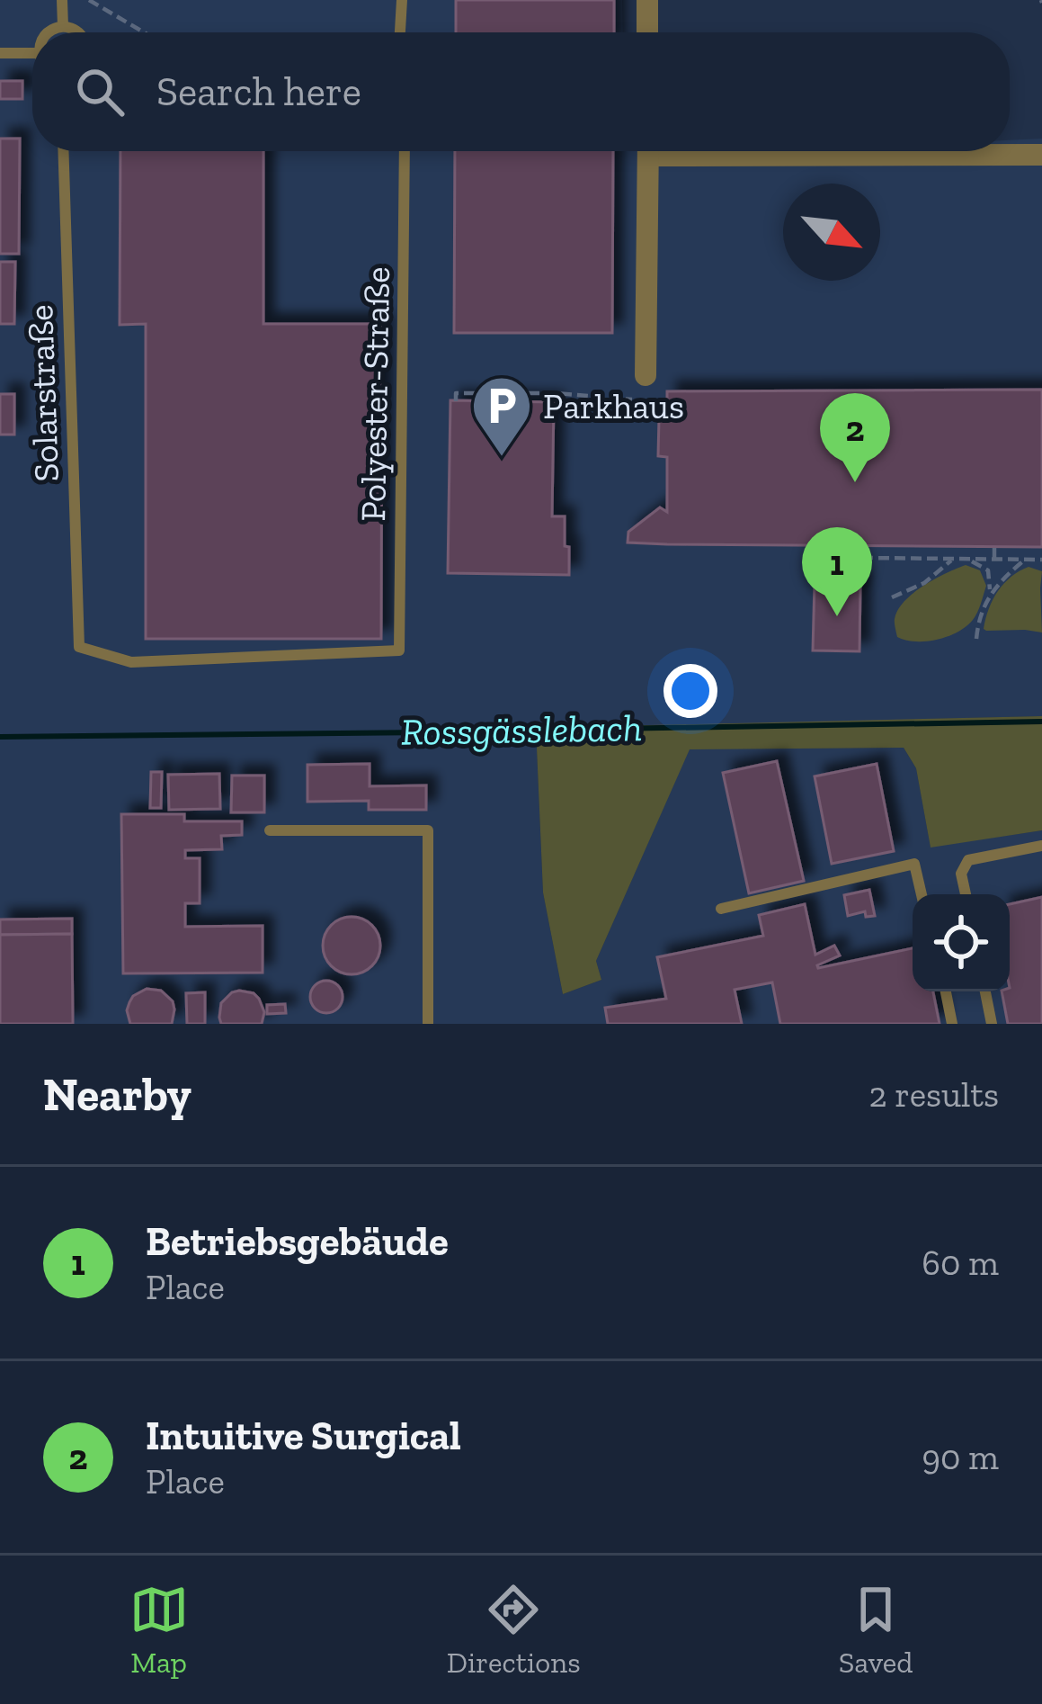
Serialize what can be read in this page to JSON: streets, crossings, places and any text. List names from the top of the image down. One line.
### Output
{"streets":{"lane":["Solarstraße","Polyester-Straße"]},"crossings":[["Solarstraße","Polyester-Straße"]],"water":["Rossgässlebach"],"places":{"parking":["Parkhaus"]},"north":"bottom right","page":{"search":"Search here","pins":["2","1"],"heading":["Nearby","2 results"],"list":[{"mark":"1","name":"Betriebsgebäude","note":"Place","value":"60 m"},{"mark":"2","name":"Intuitive Surgical","note":"Place","value":"90 m"}],"nav":["Map","Directions","Saved"]}}
